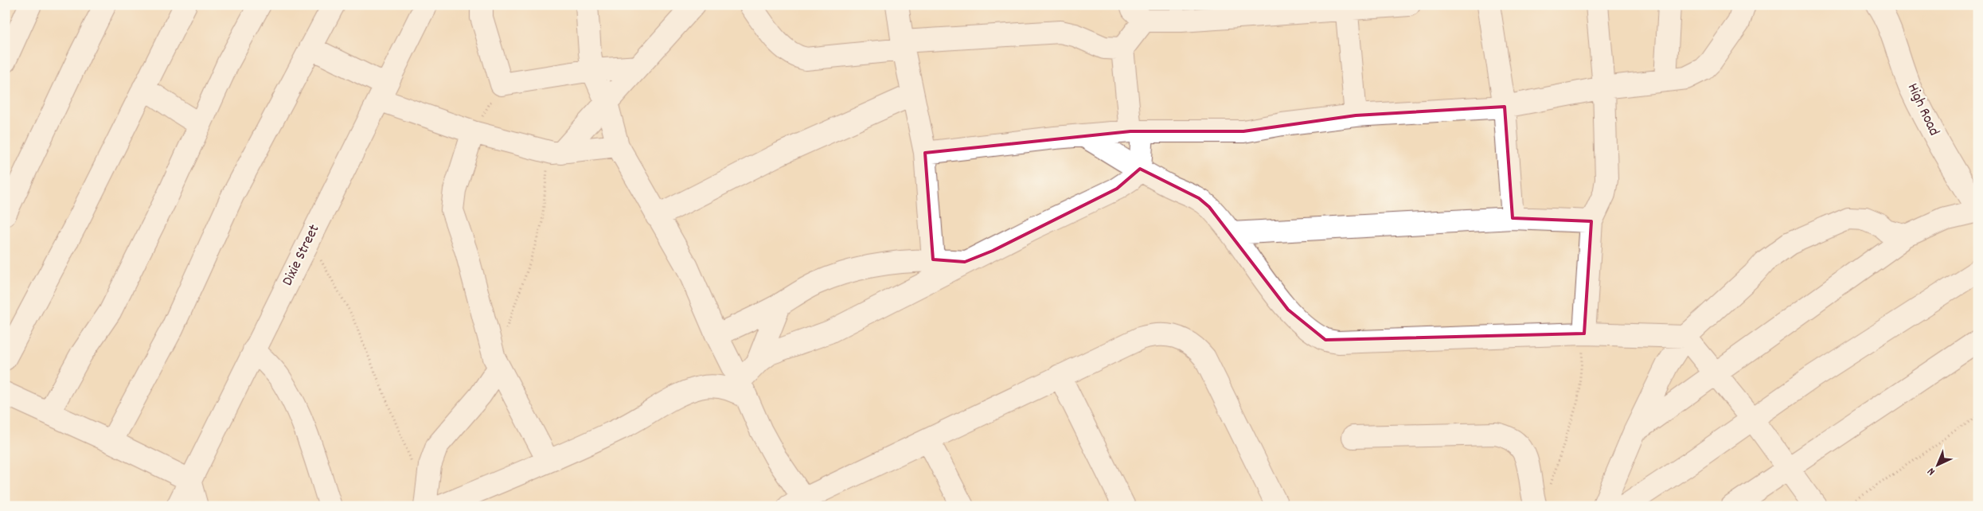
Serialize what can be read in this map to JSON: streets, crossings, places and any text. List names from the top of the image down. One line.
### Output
{"streets":{"street":["High Road","Dixie Street"]},"north":"bottom left"}
